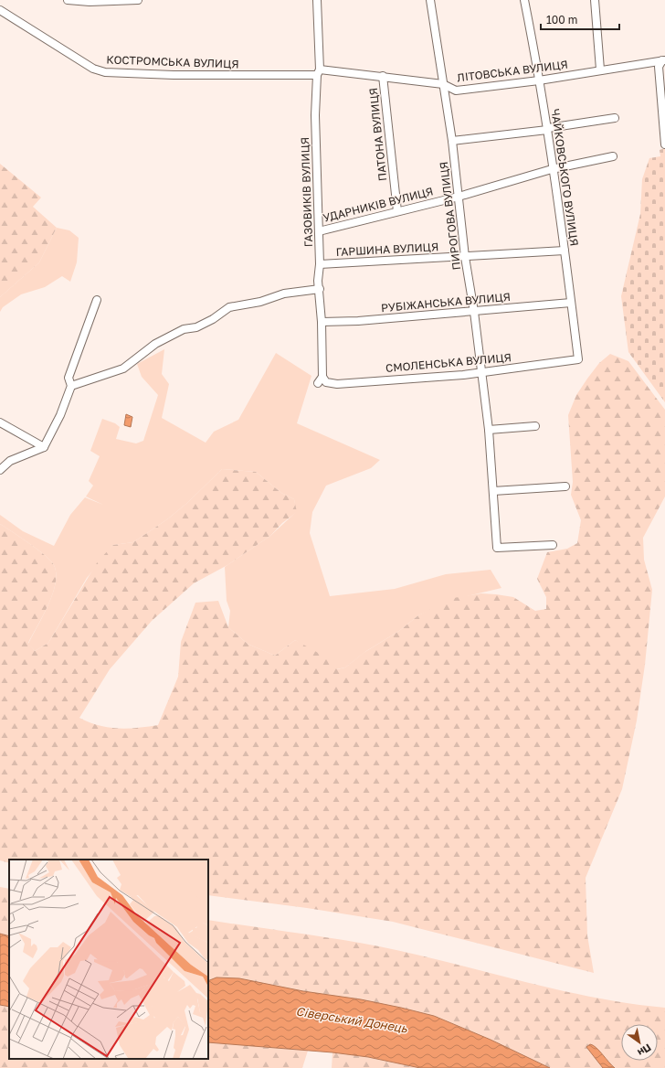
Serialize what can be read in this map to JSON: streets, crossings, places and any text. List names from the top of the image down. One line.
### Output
{"streets":{"street":["КОСТРОМСЬКА ВУЛИЦЯ","ЛІТОВСЬКА ВУЛИЦЯ","ПАТОНА ВУЛИЦЯ","ЧАЙКОВСЬКОГО ВУЛИЦЯ","ГАЗОВИКІВ ВУЛИЦЯ","УДАРНИКІВ ВУЛИЦЯ","ПИРОГОВА ВУЛИЦЯ","ГАРШИНА ВУЛИЦЯ","РУБІЖАНСЬКА ВУЛИЦЯ","СМОЛЕНСЬКА ВУЛИЦЯ"]},"crossings":[["КОСТРОМСЬКА ВУЛИЦЯ","ЛІТОВСЬКА ВУЛИЦЯ"],["КОСТРОМСЬКА ВУЛИЦЯ","ГАЗОВИКІВ ВУЛИЦЯ"],["ЛІТОВСЬКА ВУЛИЦЯ","ПАТОНА ВУЛИЦЯ"],["ЛІТОВСЬКА ВУЛИЦЯ","ЧАЙКОВСЬКОГО ВУЛИЦЯ"],["ЛІТОВСЬКА ВУЛИЦЯ","ГАЗОВИКІВ ВУЛИЦЯ"],["ЛІТОВСЬКА ВУЛИЦЯ","ПИРОГОВА ВУЛИЦЯ"],["ПАТОНА ВУЛИЦЯ","УДАРНИКІВ ВУЛИЦЯ"],["ЧАЙКОВСЬКОГО ВУЛИЦЯ","УДАРНИКІВ ВУЛИЦЯ"],["ЧАЙКОВСЬКОГО ВУЛИЦЯ","ГАРШИНА ВУЛИЦЯ"],["ЧАЙКОВСЬКОГО ВУЛИЦЯ","РУБІЖАНСЬКА ВУЛИЦЯ"],["ЧАЙКОВСЬКОГО ВУЛИЦЯ","СМОЛЕНСЬКА ВУЛИЦЯ"],["ГАЗОВИКІВ ВУЛИЦЯ","УДАРНИКІВ ВУЛИЦЯ"],["ГАЗОВИКІВ ВУЛИЦЯ","ГАРШИНА ВУЛИЦЯ"],["ГАЗОВИКІВ ВУЛИЦЯ","РУБІЖАНСЬКА ВУЛИЦЯ"],["ГАЗОВИКІВ ВУЛИЦЯ","СМОЛЕНСЬКА ВУЛИЦЯ"],["УДАРНИКІВ ВУЛИЦЯ","ПИРОГОВА ВУЛИЦЯ"],["ПИРОГОВА ВУЛИЦЯ","ГАРШИНА ВУЛИЦЯ"],["ПИРОГОВА ВУЛИЦЯ","РУБІЖАНСЬКА ВУЛИЦЯ"],["ПИРОГОВА ВУЛИЦЯ","СМОЛЕНСЬКА ВУЛИЦЯ"]],"water":["Сіверський Донець"],"scale_bar":"100 m","north":"bottom right"}
